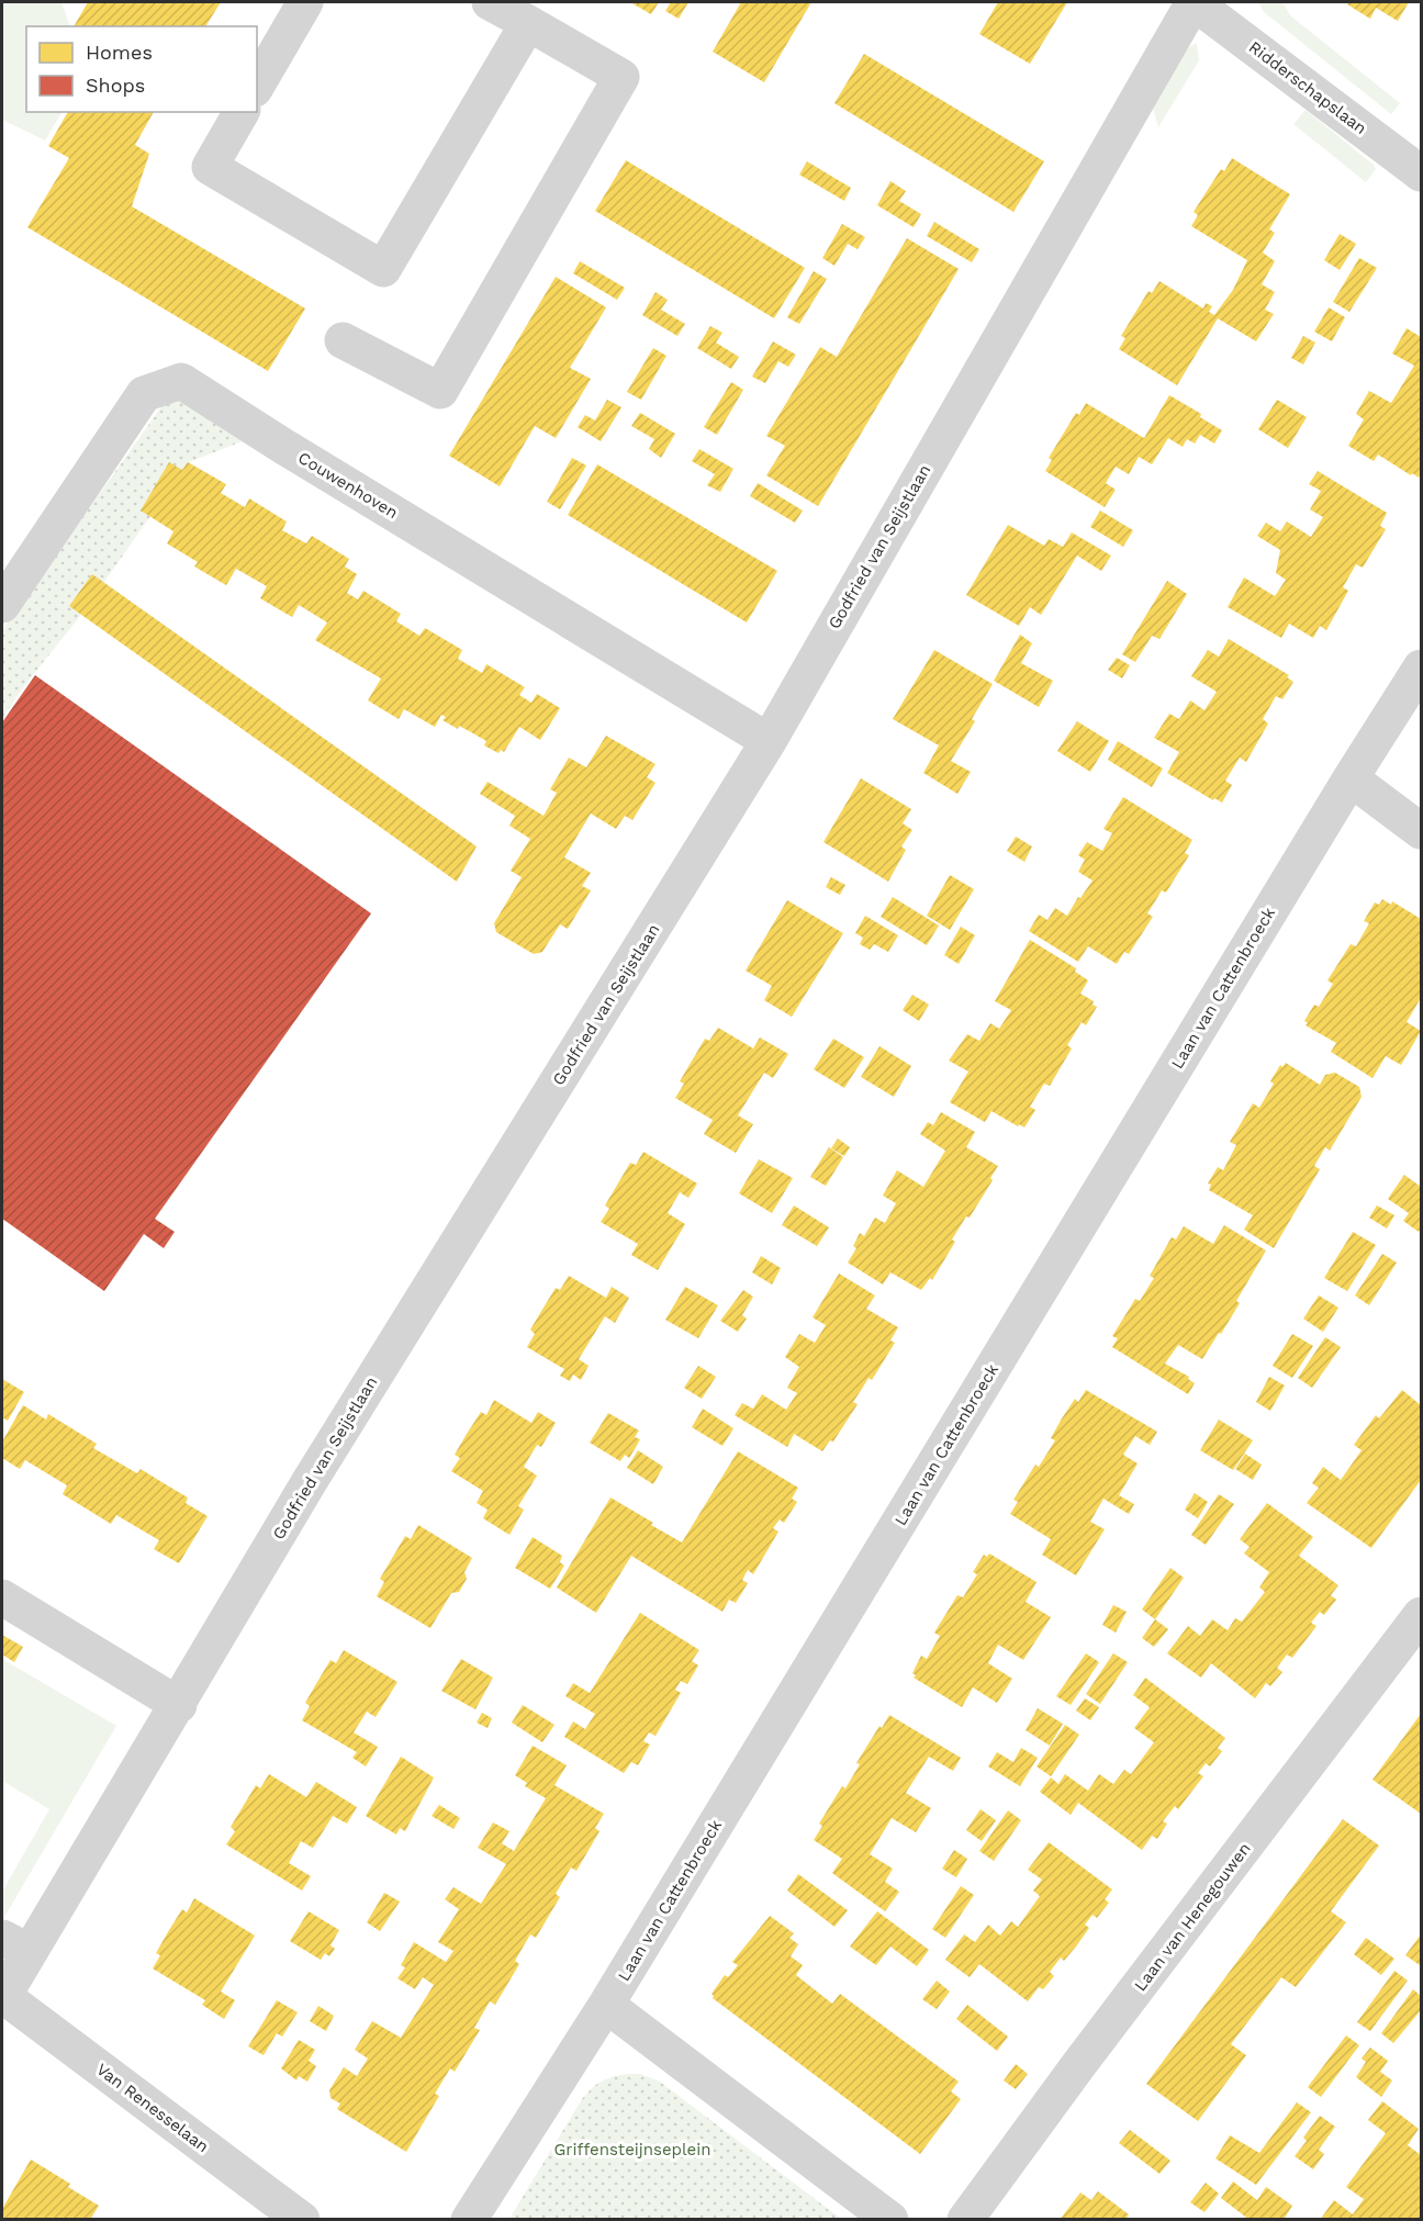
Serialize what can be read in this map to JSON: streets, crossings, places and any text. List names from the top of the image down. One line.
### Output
{"streets":{"street":["Ridderschapslaan","Couwenhoven","Godfried van Seijstlaan","Laan van Cattenbroeck","Laan van Henegouwen","Van Renesselaan"]},"crossings":[["Ridderschapslaan","Godfried van Seijstlaan"],["Couwenhoven","Godfried van Seijstlaan"],["Godfried van Seijstlaan","Van Renesselaan"]],"parks":["Griffensteijnseplein"],"legend":["Homes","Shops"]}
